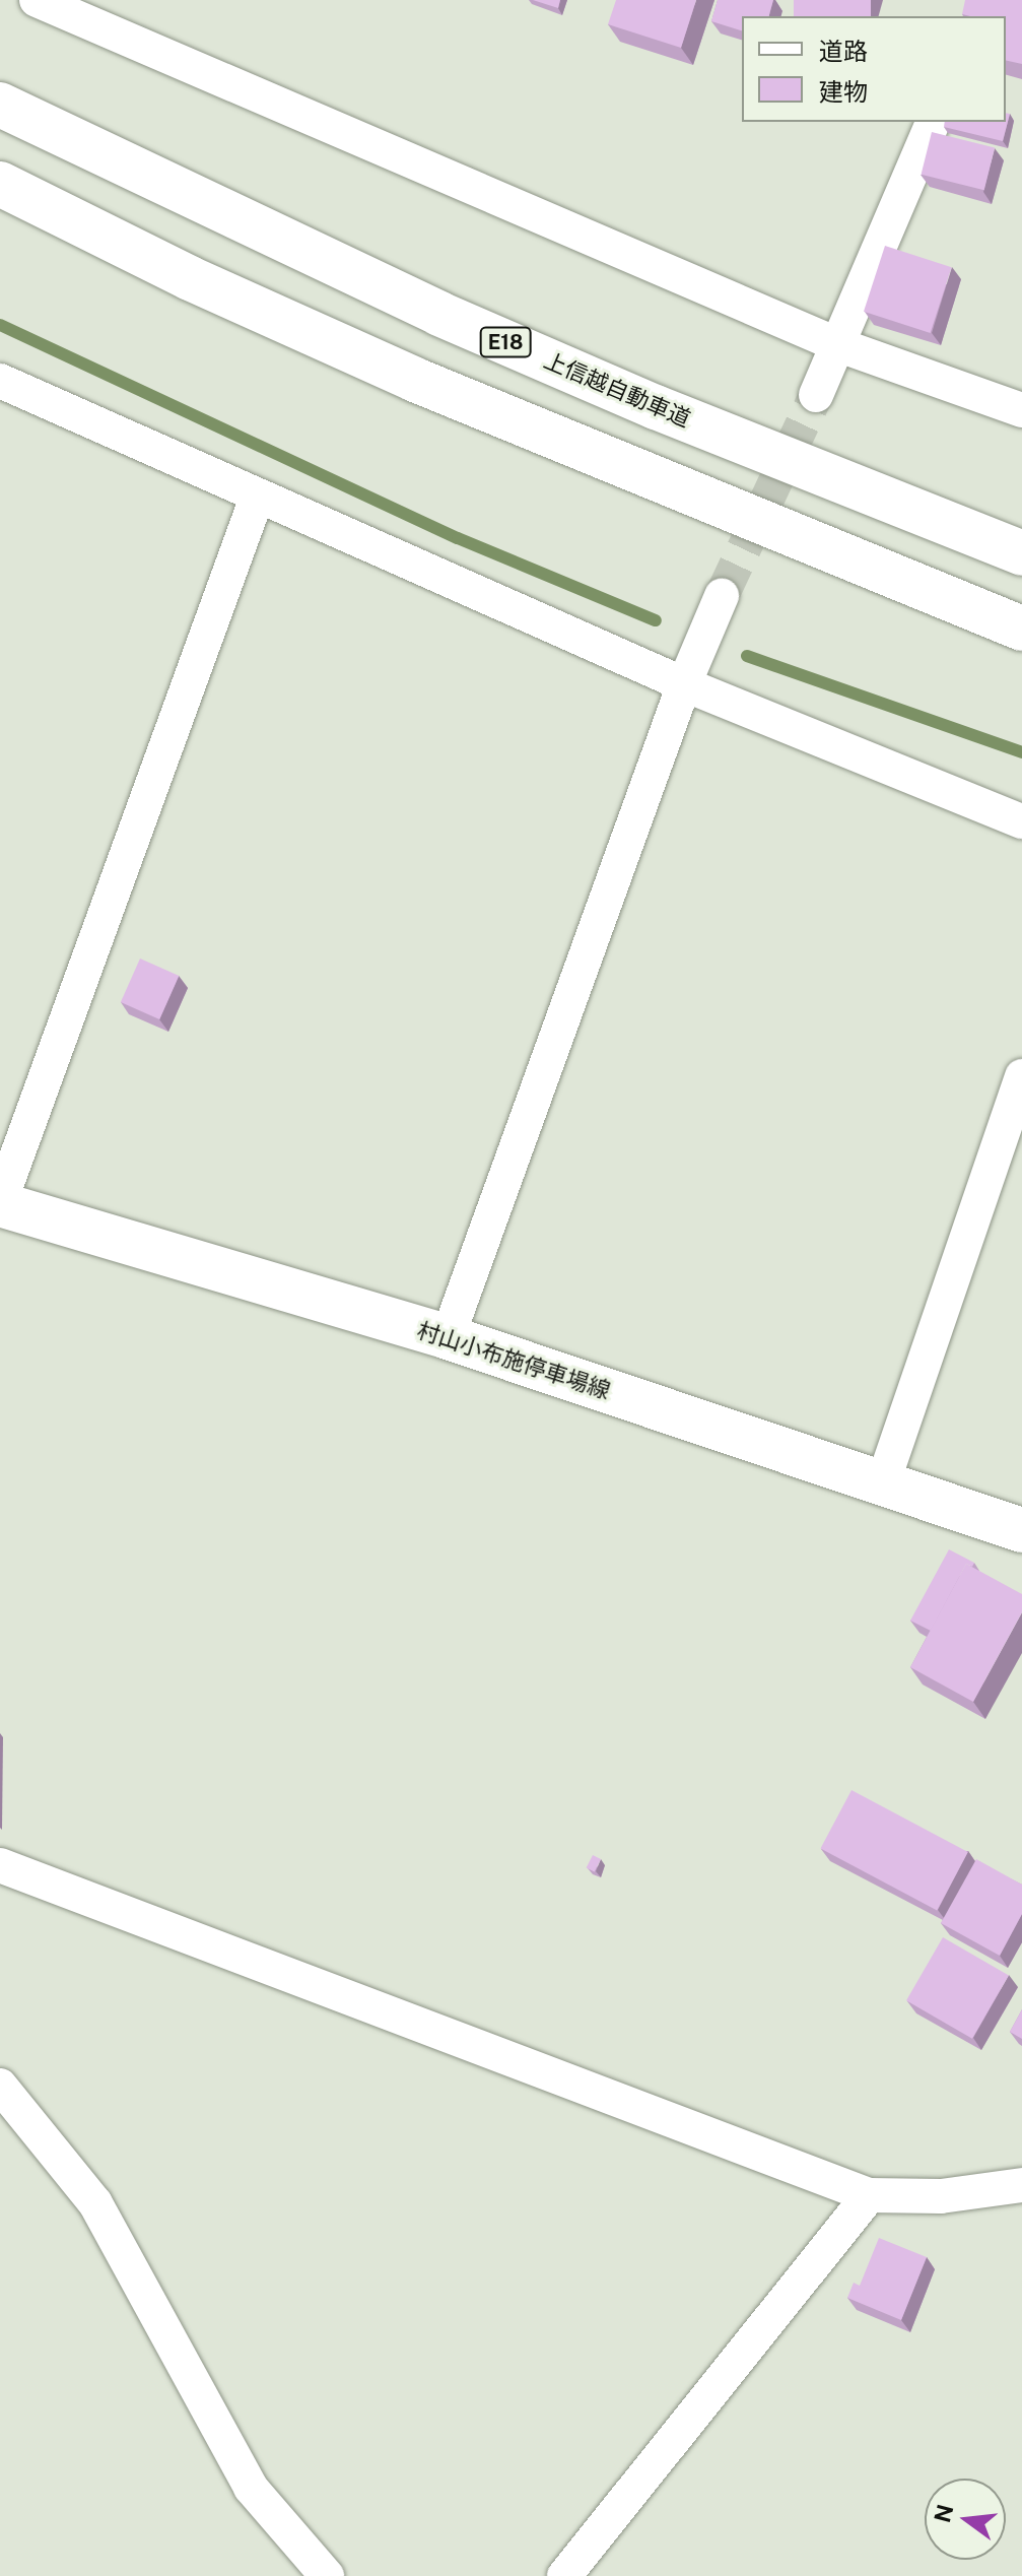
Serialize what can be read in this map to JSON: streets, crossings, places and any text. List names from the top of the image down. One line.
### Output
{"streets":{"main road":["E18","上信越自動車道","村山小布施停車場線"]},"legend":["道路","建物"],"north":"left"}
